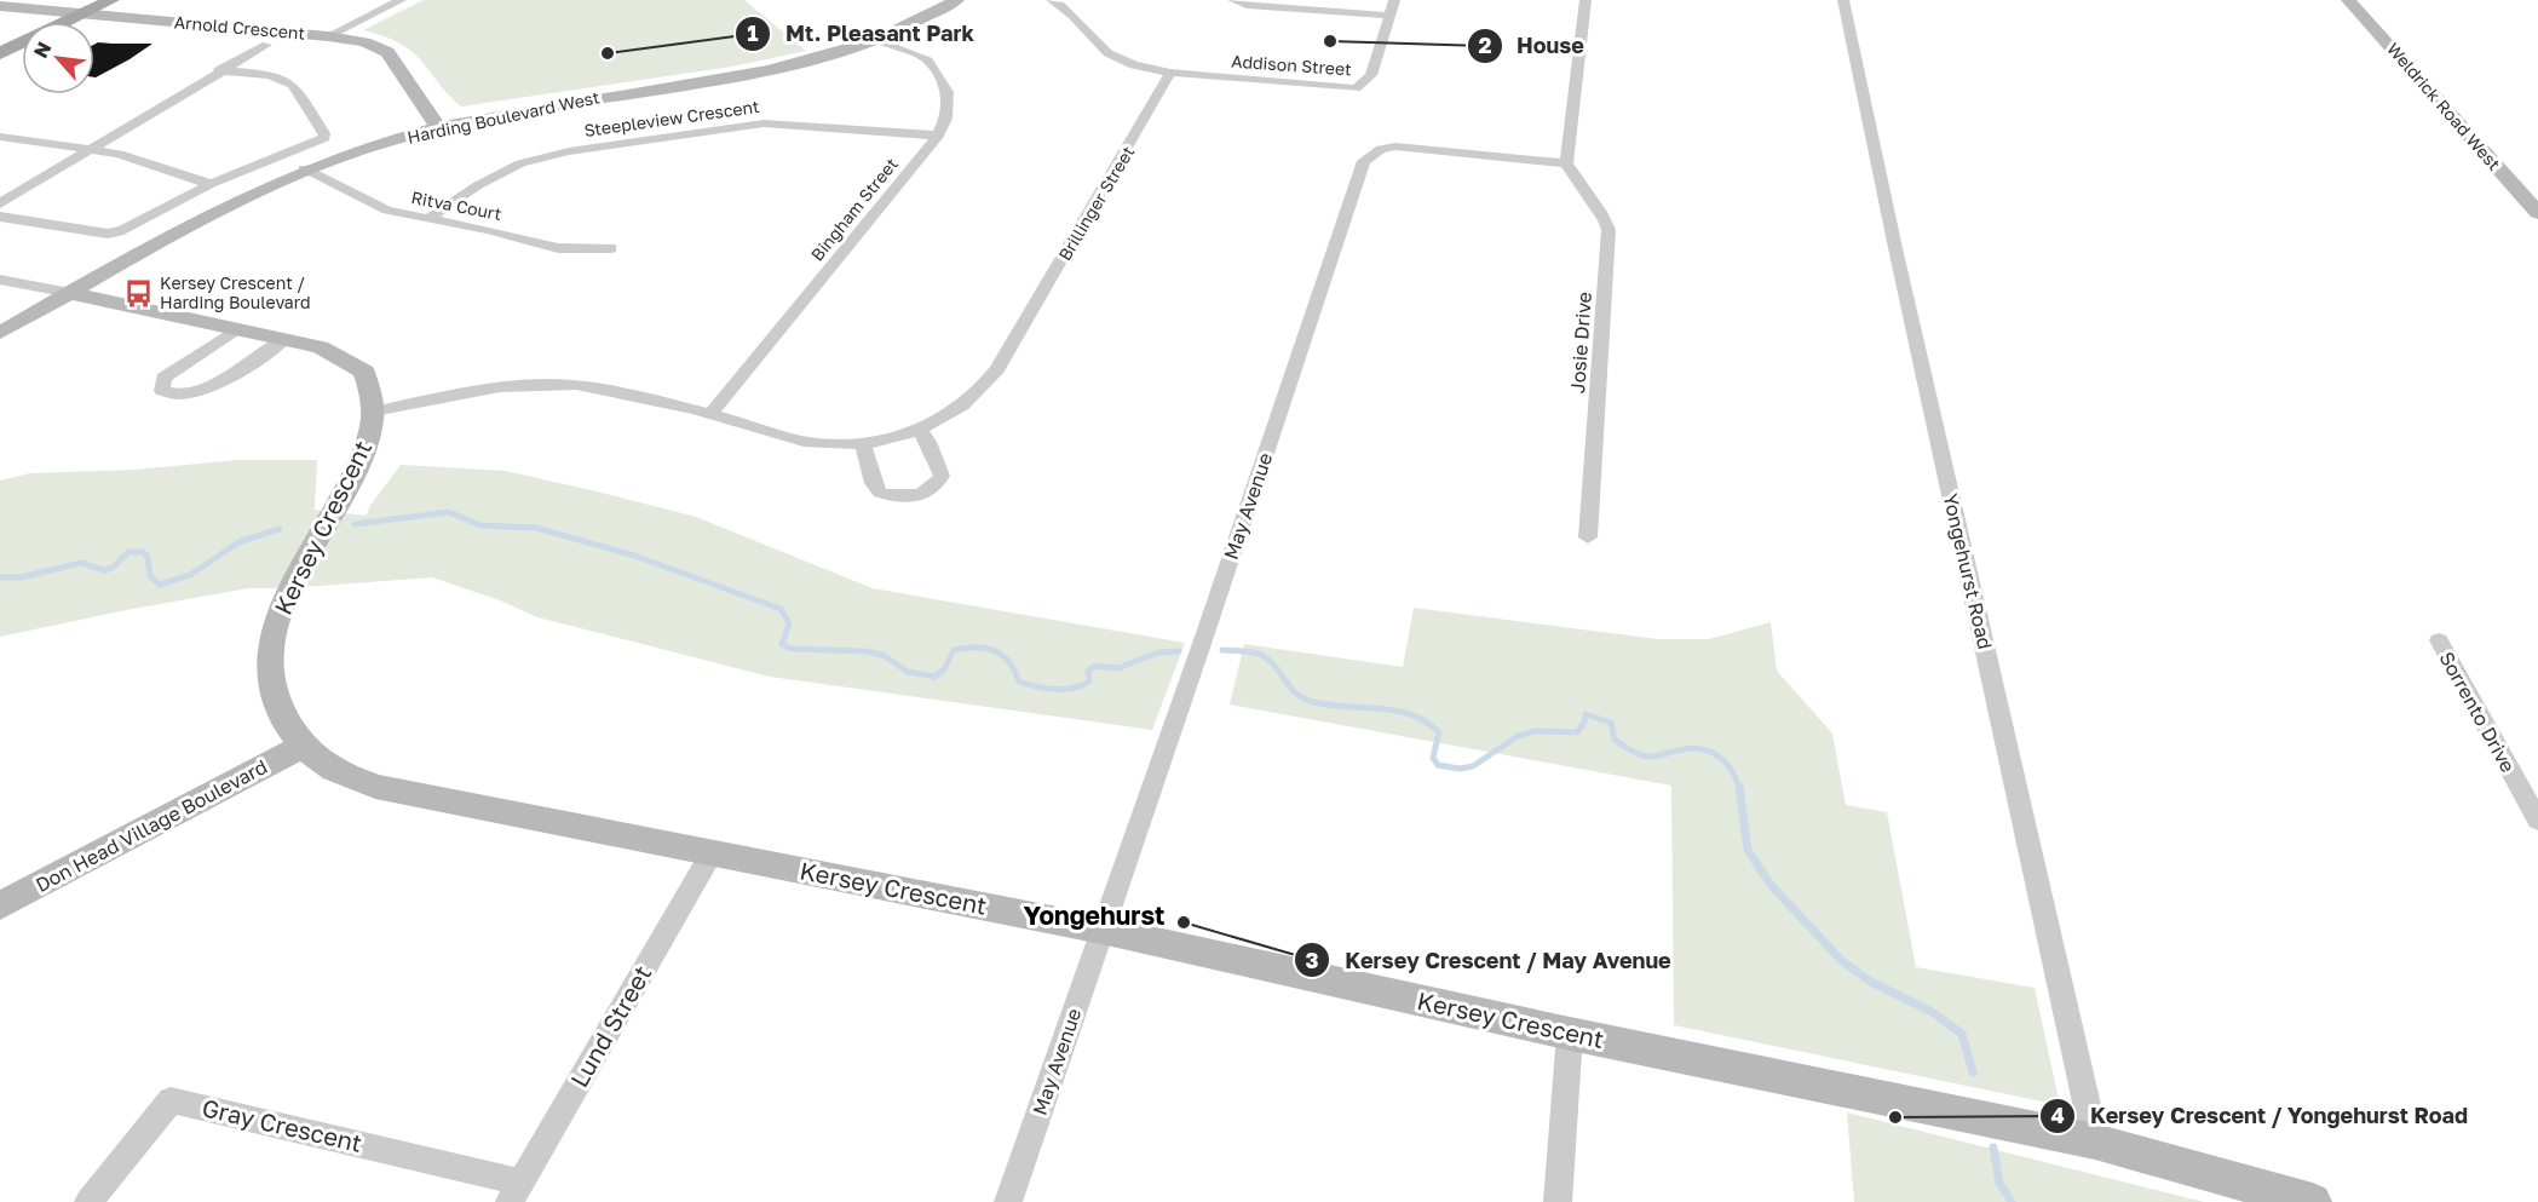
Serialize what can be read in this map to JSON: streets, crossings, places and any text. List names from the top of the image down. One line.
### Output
{"streets":{"street":["Arnold Crescent","Addison Street","Weldrick Road West","Harding Boulevard West","Steepleview Crescent","Brillinger Street","Ritva Court","Bingham Street","Josie Drive","May Avenue","Kersey Crescent","Yongehurst Road","Sorrento Drive","Don Head Village Boulevard","Lund Street","Gray Crescent"]},"crossings":[["Arnold Crescent","Harding Boulevard West"],["Addison Street","Brillinger Street"],["Harding Boulevard West","Ritva Court"],["Harding Boulevard West","Bingham Street"],["Harding Boulevard West","Kersey Crescent"],["Steepleview Crescent","Ritva Court"],["Steepleview Crescent","Bingham Street"],["Brillinger Street","Bingham Street"],["Brillinger Street","Kersey Crescent"],["Josie Drive","May Avenue"],["May Avenue","Kersey Crescent"],["Kersey Crescent","Yongehurst Road"],["Kersey Crescent","Don Head Village Boulevard"],["Kersey Crescent","Lund Street"],["Lund Street","Gray Crescent"]],"districts":["Yongehurst"],"places":{"other":["House","Mt. Pleasant Park","Kersey Crescent / May Avenue","Kersey Crescent / Yongehurst Road"],"bus stop":["Kersey Crescent / Harding Boulevard"]},"north":"top left"}
